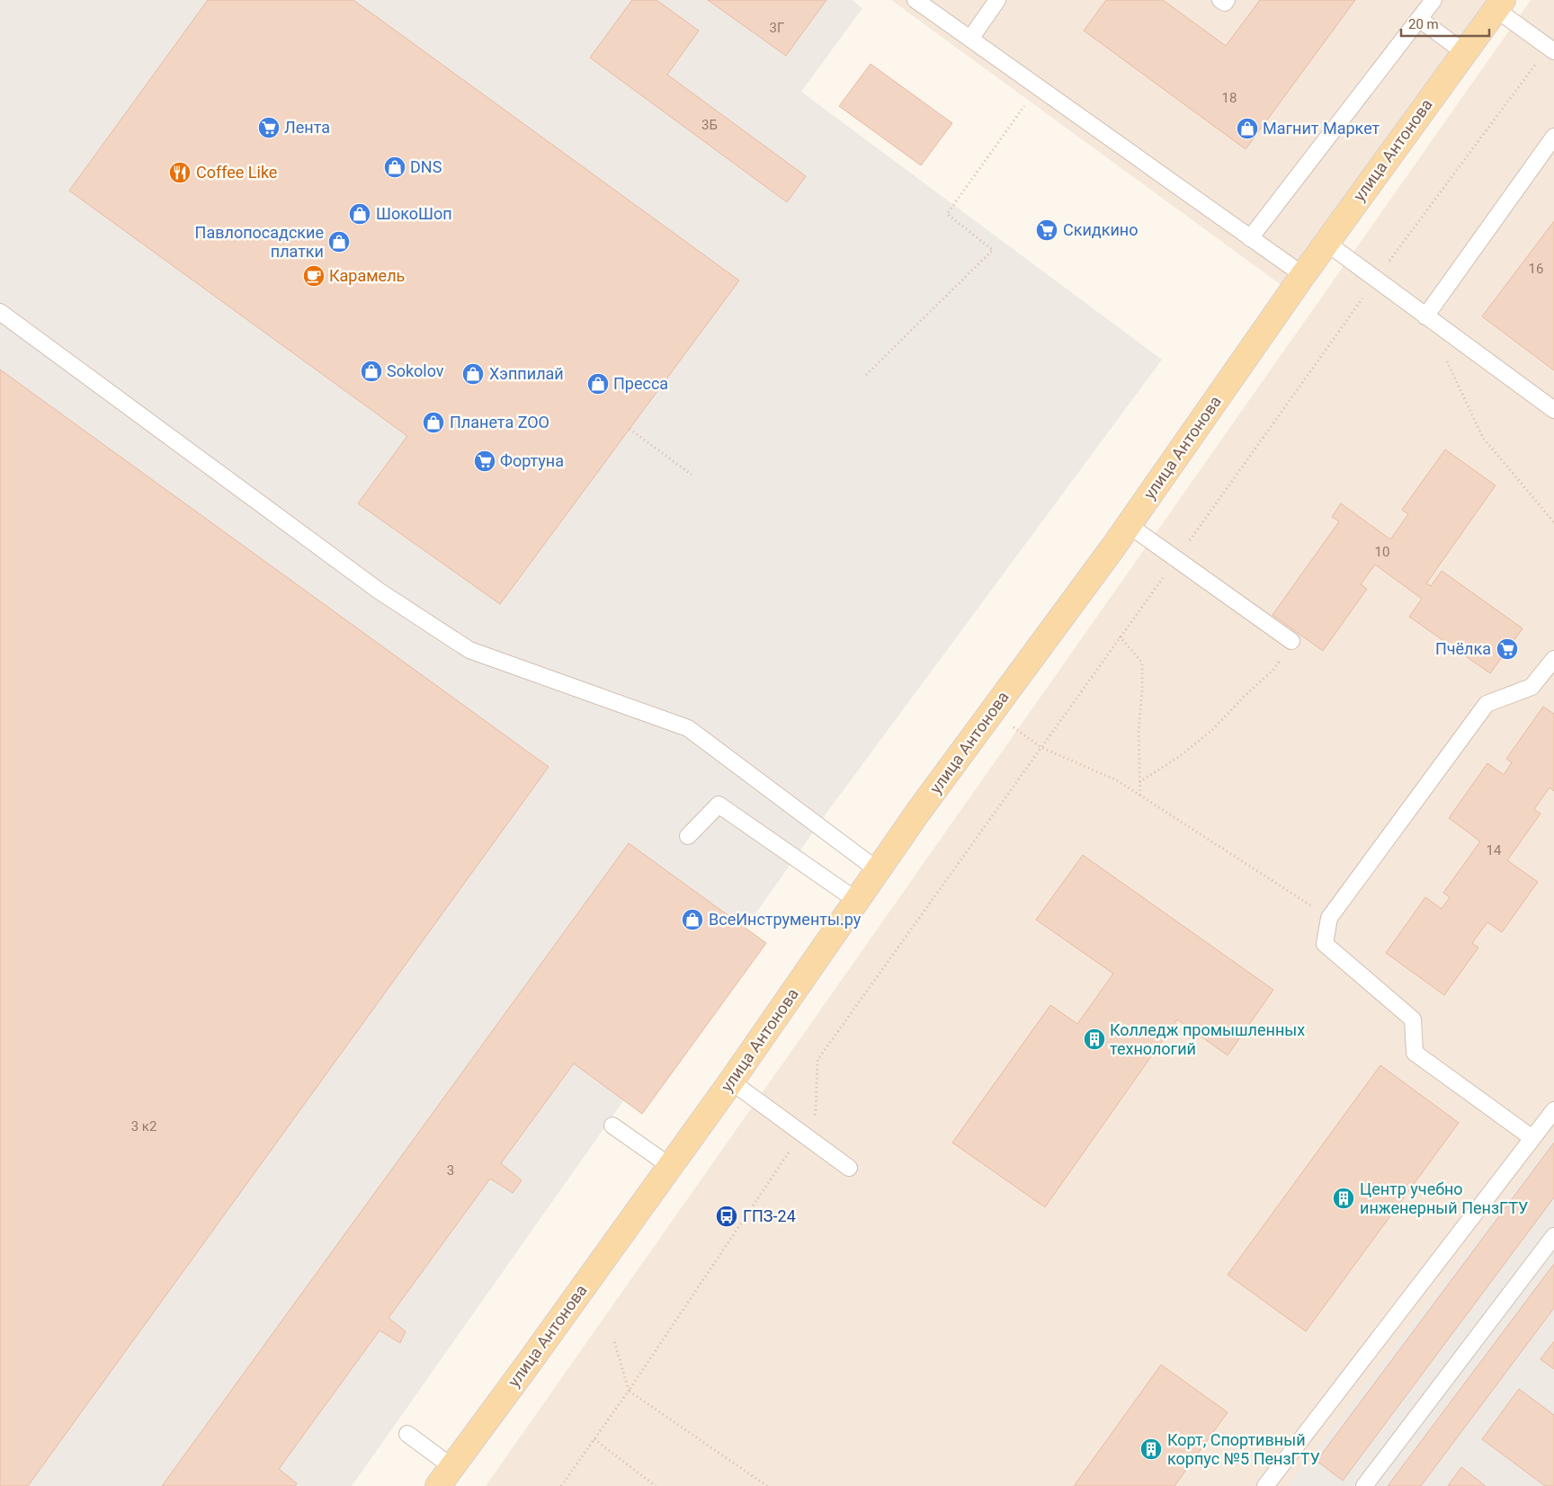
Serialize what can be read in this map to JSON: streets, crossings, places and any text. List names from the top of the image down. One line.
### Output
{"streets":{"main road":["улица Антонова"]},"places":{"supermarket":["Лента","Скидкино","Фортуна","Пчёлка"],"shop":["Магнит Маркет","DNS","ШокоШоп","Павлопосадские платки","Sokolov","Хэппилай","Пресса","Планета ZOO","ВсеИнструменты.ру"],"restaurant":["Coffee Like"],"cafe":["Карамель"],"building":["Колледж промышленных технологий","Центр учебно инженерный ПензГТУ","Корт, Спортивный корпус №5 ПензГТУ"],"bus stop":["ГПЗ-24"]},"house_numbers":["3Г","18","3Б","16","10","14","3 к2","3"],"scale_bar":"20 m"}
